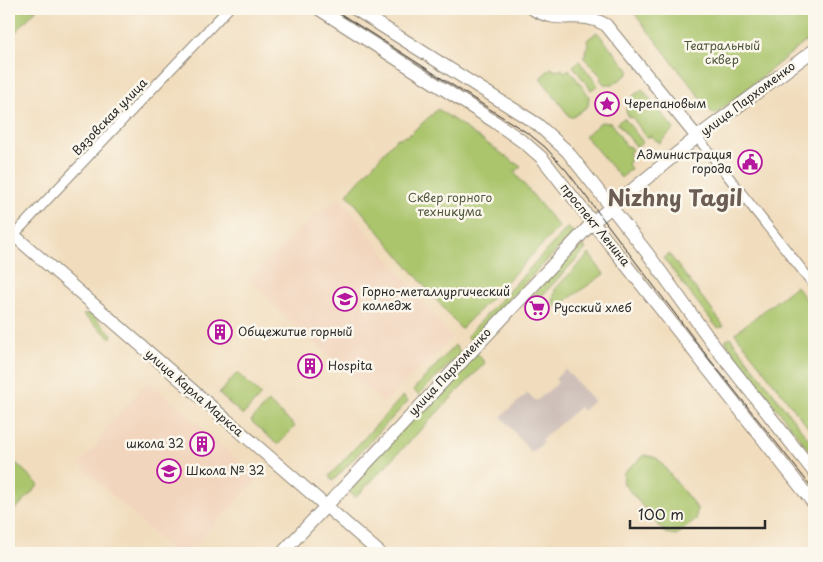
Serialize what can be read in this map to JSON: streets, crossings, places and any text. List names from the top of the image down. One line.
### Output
{"streets":{"main road":["улица Пархоменко","проспект Ленина","улица Карла Маркса"],"street":["Вязовская улица"]},"crossings":[["улица Пархоменко","проспект Ленина"],["улица Пархоменко","улица Карла Маркса"],["Вязовская улица","улица Карла Маркса"]],"districts":["Nizhny Tagil"],"parks":["Театральный сквер","Сквер горного техникума"],"places":{"place":["Черепановым"],"public building":["Администрация города"],"school or university":["Горно-металлургический колледж","Школа № 32"],"supermarket":["Русский хлеб"],"building":["Общежитие горный","Hospita","школа 32"]},"scale_bar":"100 m"}
